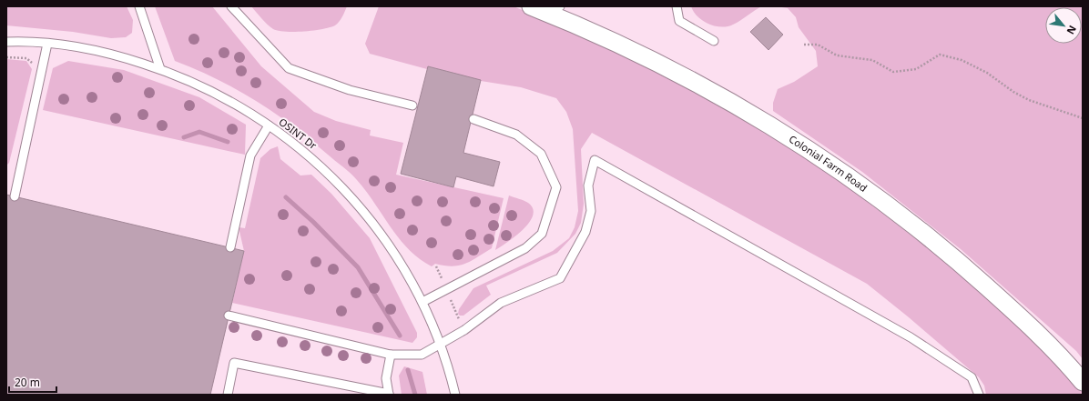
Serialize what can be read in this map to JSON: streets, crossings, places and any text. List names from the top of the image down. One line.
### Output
{"streets":{"street":["Colonial Farm Road"],"lane":["OSINT Dr"]},"scale_bar":"20 m","north":"bottom right"}
